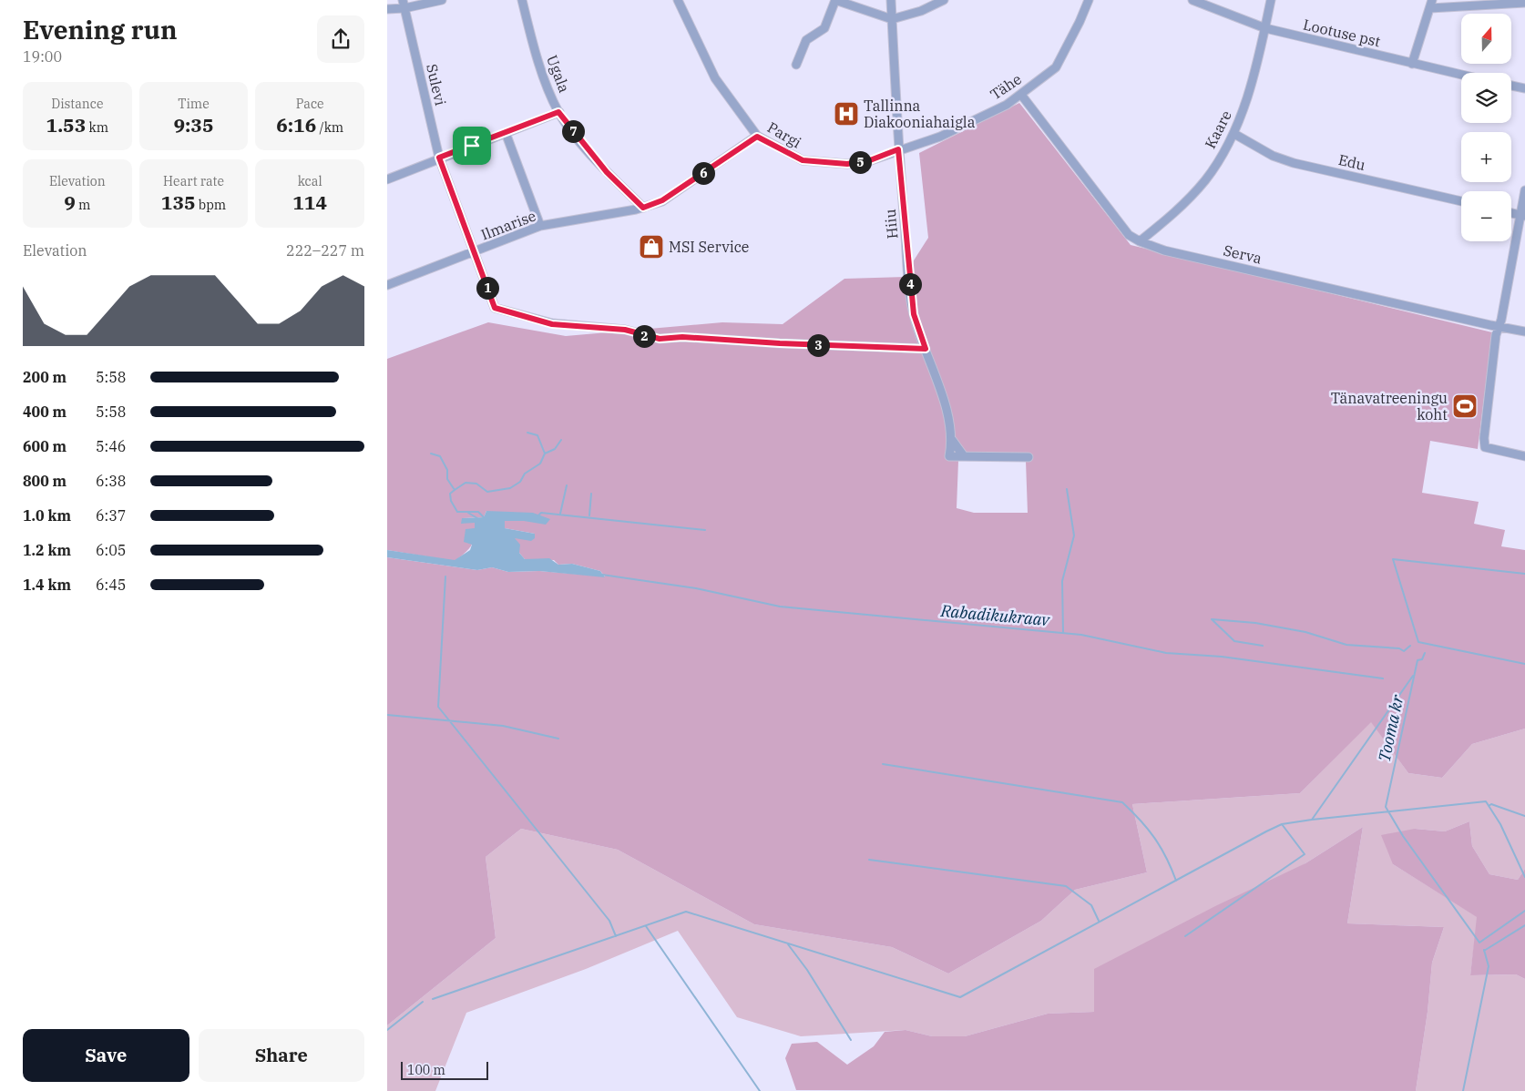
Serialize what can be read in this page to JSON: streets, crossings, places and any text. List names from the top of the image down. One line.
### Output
{"streets":{"street":["Lootuse pst","Ugala","Sulevi","Tähe","Kaare","Pargi","Edu","Hiiu","Ilmarise","Serva"]},"crossings":[["Lootuse pst","Kaare"],["Ugala","Ilmarise"],["Sulevi","Hiiu"],["Sulevi","Ilmarise"],["Tähe","Pargi"],["Tähe","Hiiu"],["Tähe","Serva"],["Kaare","Edu"],["Kaare","Serva"],["Pargi","Hiiu"],["Pargi","Ilmarise"]],"water":["Rabadikukraav","Tooma kr"],"places":{"hospital":["Tallinna Diakooniahaigla"],"shop":["MSI Service"],"sports":["Tänavatreeningu koht"]},"scale_bar":"100 m","north":"top","page":{"heading":["Evening run","19:00"],"map_buttons":["+","−"],"stats":[["Distance","1.53 km"],["Time","9:35"],["Pace","6:16 /km"],["Elevation","9 m"],["Heart rate","135 bpm"],["kcal","114"]],"pins":["7","5","6","4","1","2","3"],"chart":["Elevation","222–227 m"],"list":[{"name":"200 m","note":"5:58"},{"name":"400 m","note":"5:58"},{"name":"600 m","note":"5:46"},{"name":"800 m","note":"6:38"},{"name":"1.0 km","note":"6:37"},{"name":"1.2 km","note":"6:05"},{"name":"1.4 km","note":"6:45"}],"buttons":["Save","Share"],"scale":"100 m"}}
